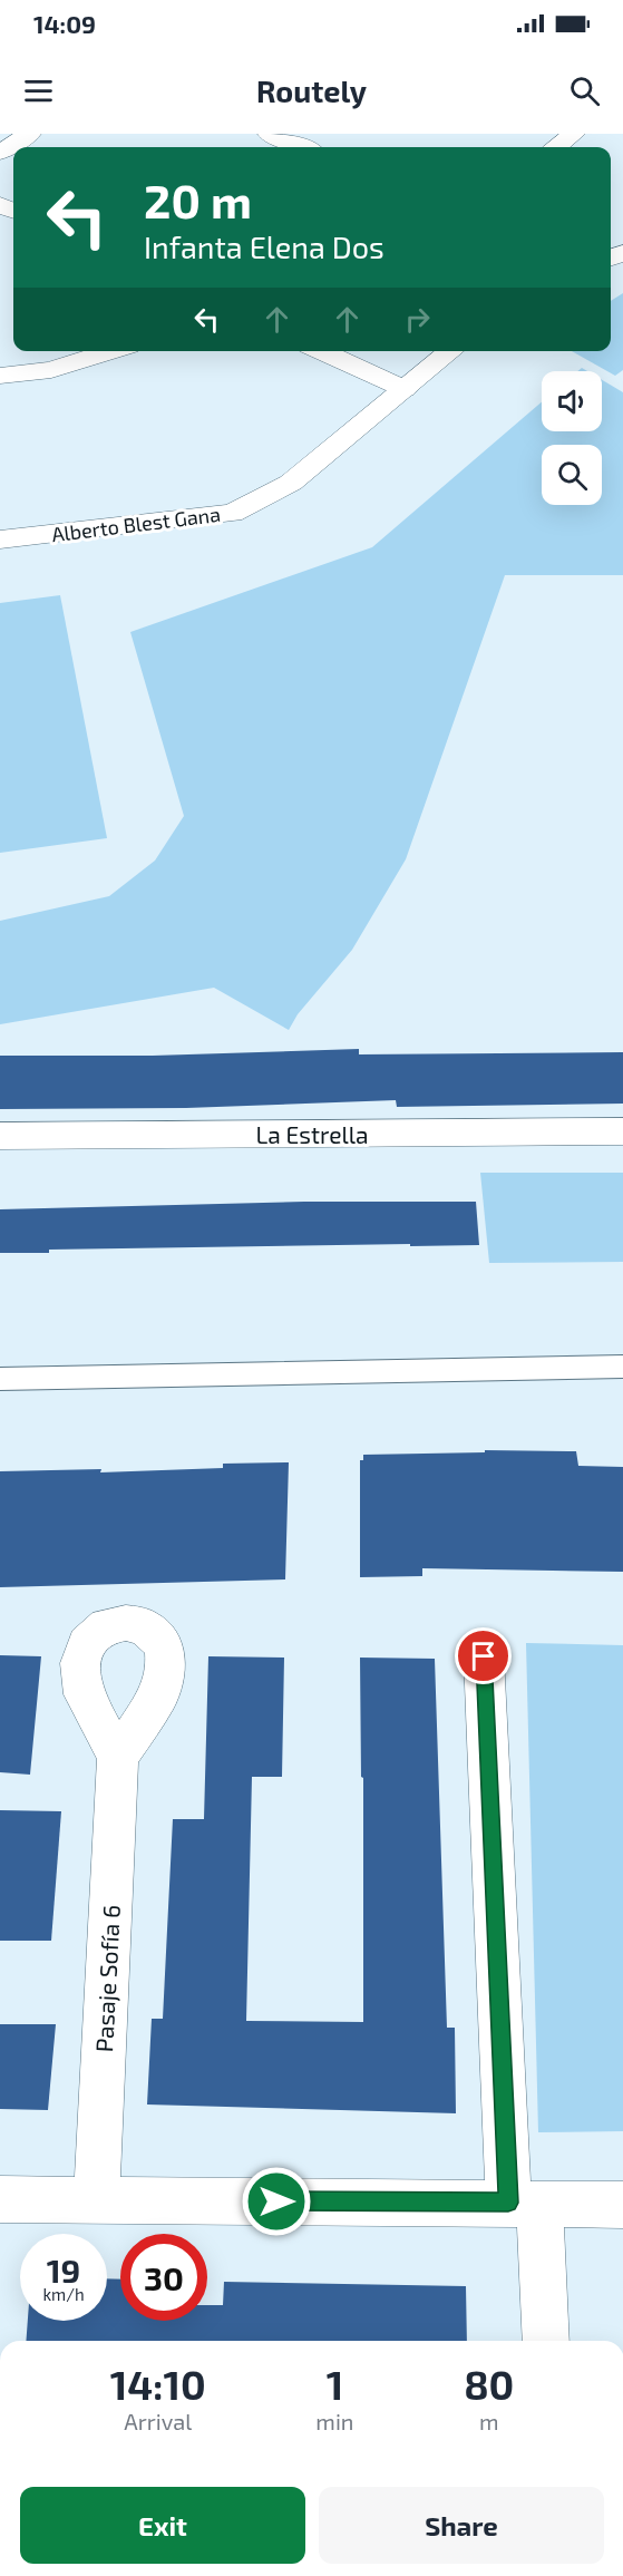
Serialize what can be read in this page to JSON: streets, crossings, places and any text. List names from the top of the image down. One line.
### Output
{"streets":{"street":["Alberto Blest Gana","La Estrella","Pasaje Sofía 6"]},"page":{"status":"14:09","header":"Routely","turn":["20 m","Infanta Elena Dos"],"speed":"19 km/h","limit":"30","eta":["14:10","Arrival","1","min","80","m"],"buttons":["Exit","Share"]}}
